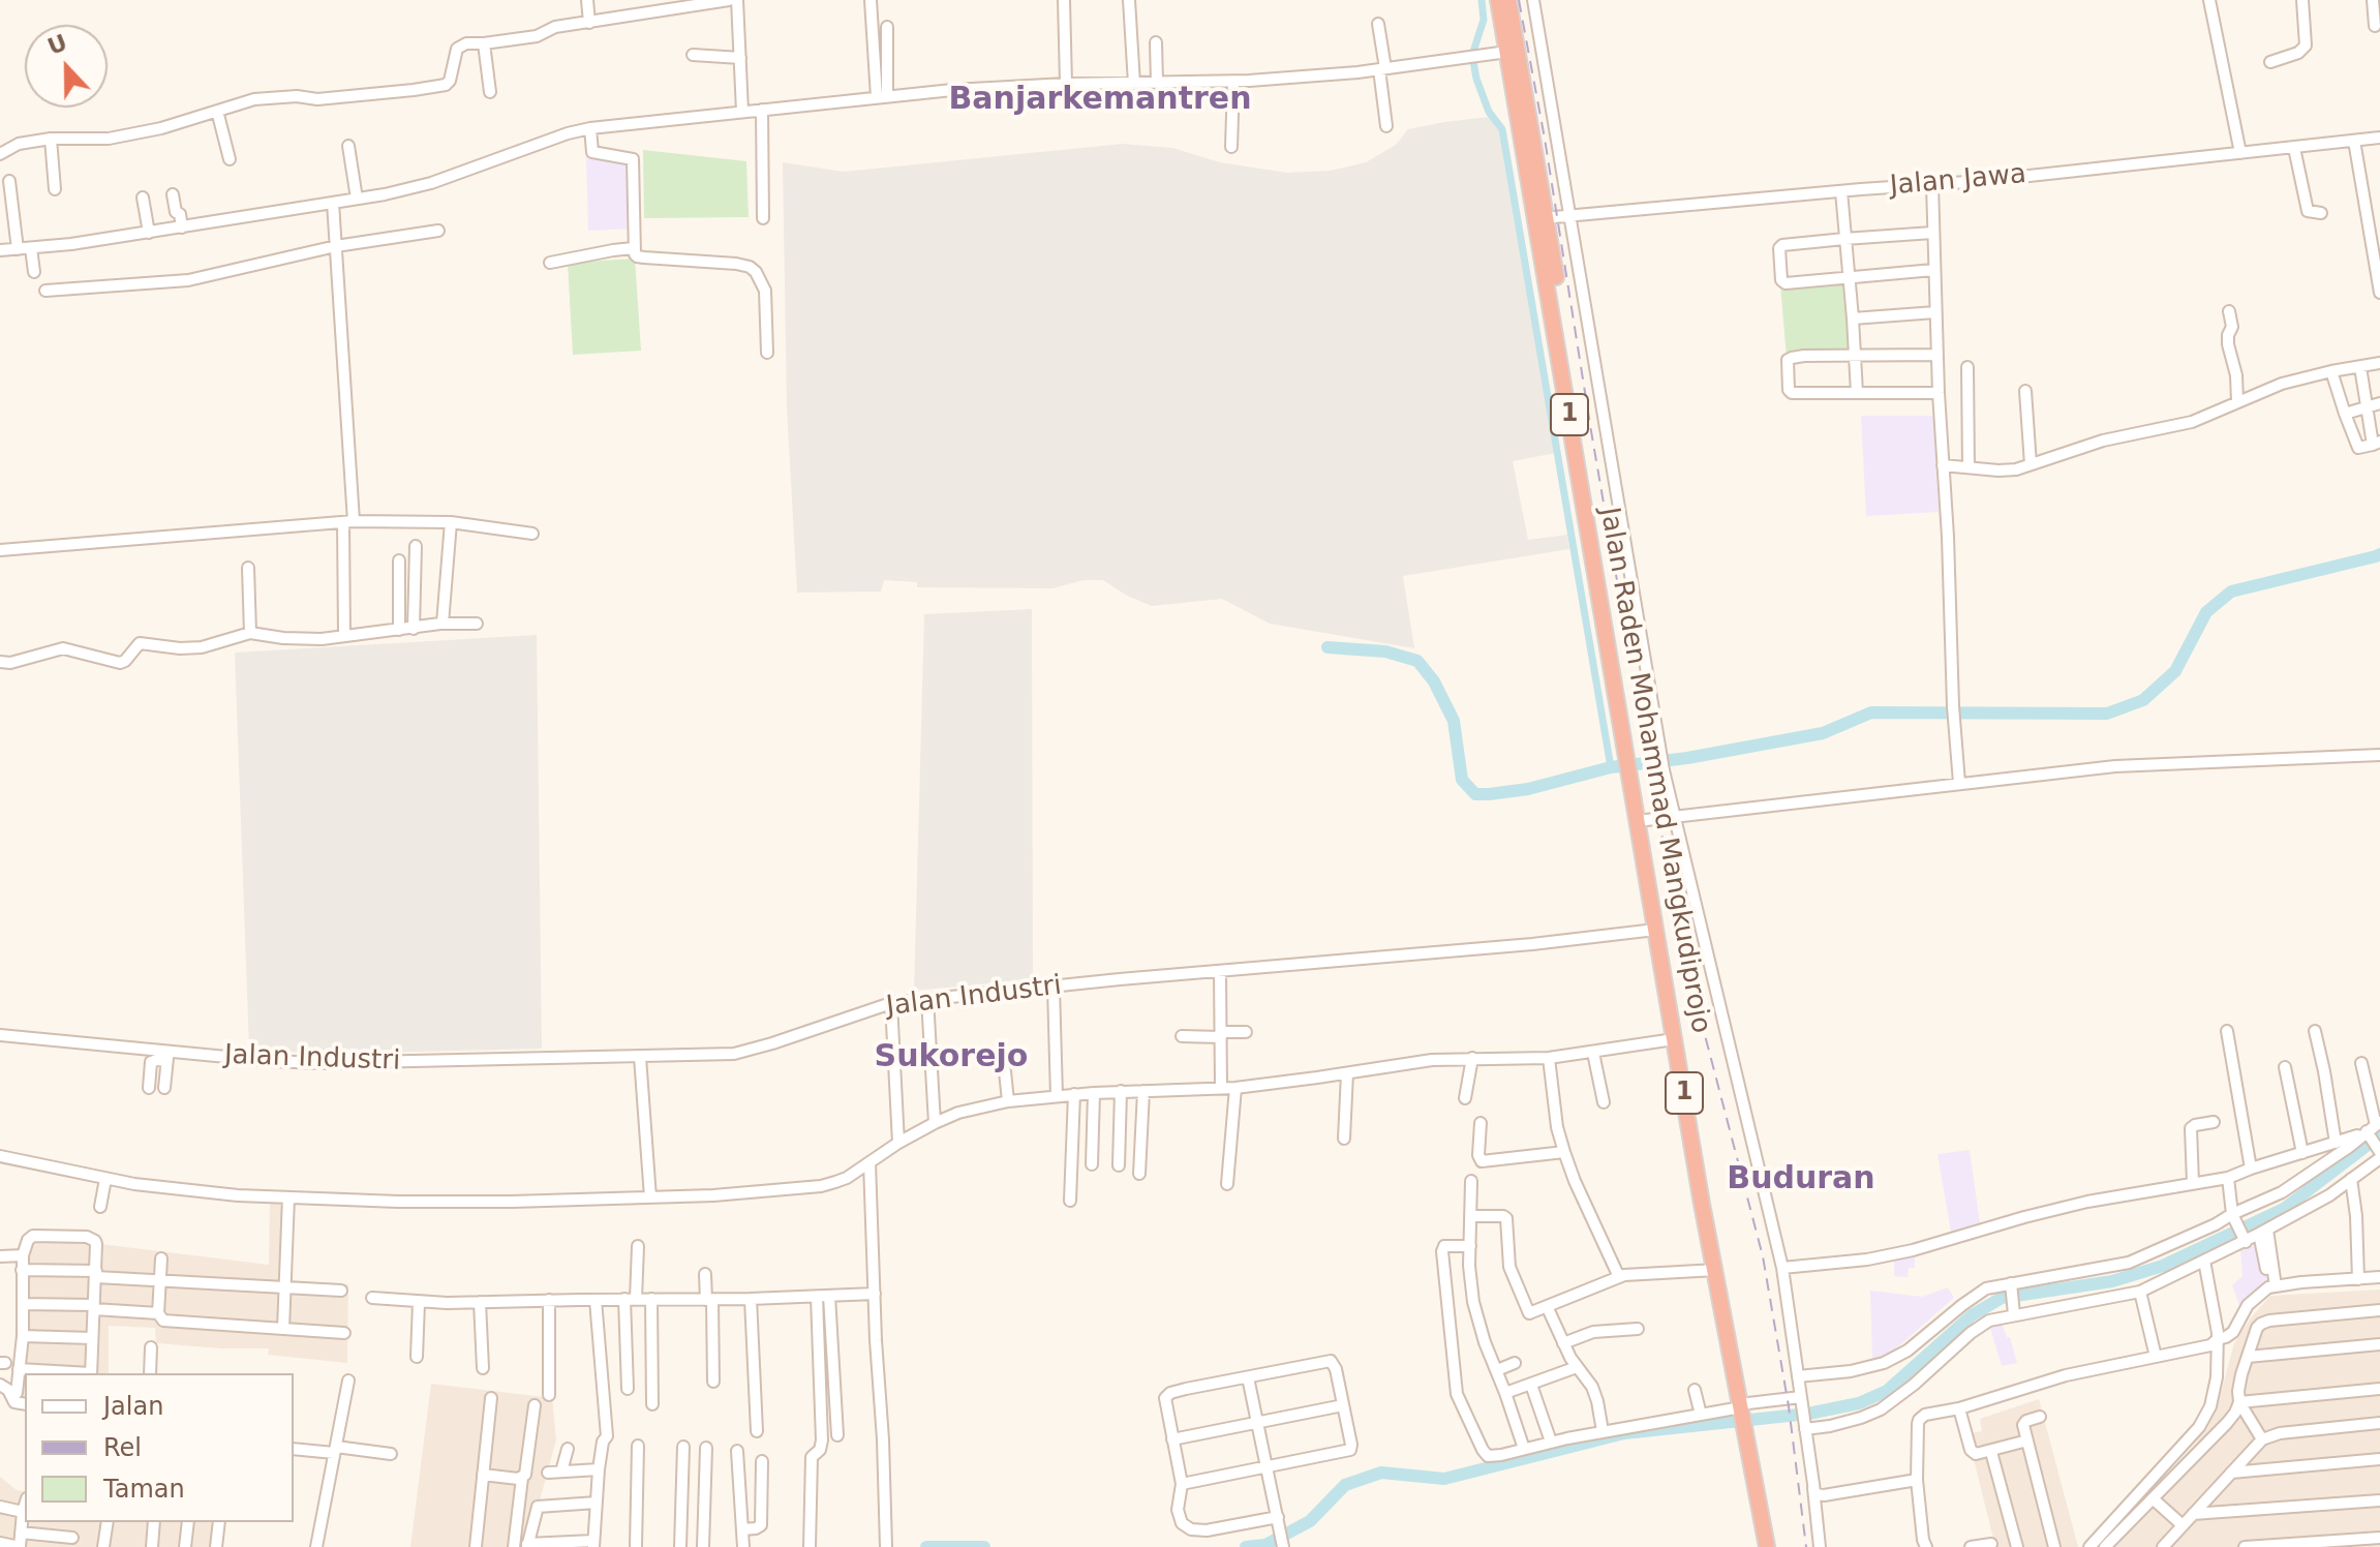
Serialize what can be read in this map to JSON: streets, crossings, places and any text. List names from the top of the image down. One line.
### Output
{"streets":{"highway":["1","Jalan Raden Mohammad Mangkudiprojo"],"street":["Jalan Jawa","Jalan Industri"]},"crossings":[["Jalan Jawa","Jalan Raden Mohammad Mangkudiprojo"],["Jalan Raden Mohammad Mangkudiprojo","Jalan Industri"]],"districts":["Banjarkemantren","Sukorejo","Buduran"],"legend":["Jalan","Rel","Taman"],"north":"top"}
